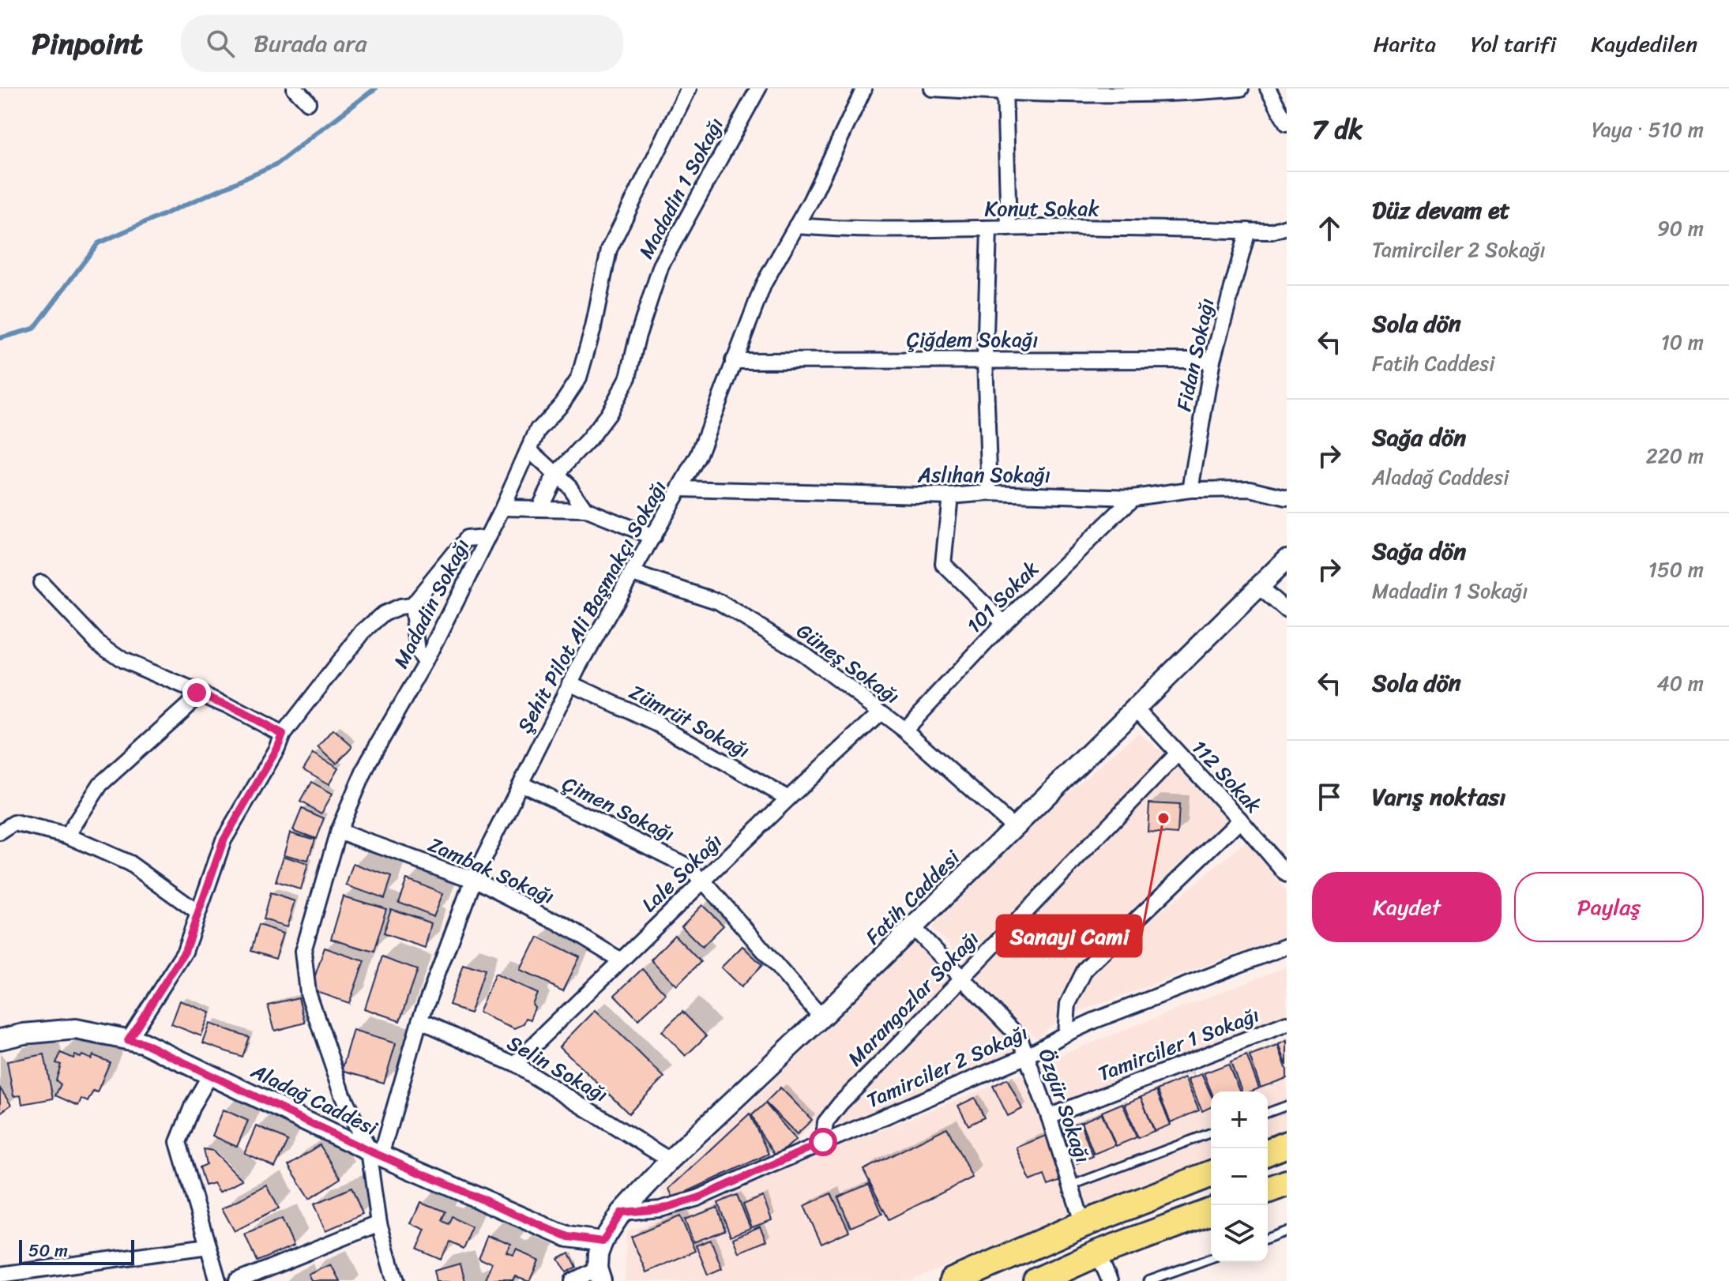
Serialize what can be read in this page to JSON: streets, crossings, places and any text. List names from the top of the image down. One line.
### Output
{"streets":{"main road":["Fatih Caddesi","Aladağ Caddesi"],"street":["Madadin 1 Sokağı","Konut Sokak","Çiğdem Sokağı","Fidan Sokağı","Aslıhan Sokağı","101 Sokak","Madadin Sokağı","Şehit Pilot Ali Başmakçı Sokağı","Güneş Sokağı","Zümrüt Sokağı","112 Sokak","Çimen Sokağı","Zambak Sokağı","Lale Sokağı","Marangozlar Sokağı","Tamirciler 1 Sokağı","Tamirciler 2 Sokağı","Selin Sokağı","Özgür Sokağı"]},"crossings":[["Konut Sokak","Fidan Sokağı"],["Konut Sokak","Şehit Pilot Ali Başmakçı Sokağı"],["Çiğdem Sokağı","Fidan Sokağı"],["Çiğdem Sokağı","Şehit Pilot Ali Başmakçı Sokağı"],["Fidan Sokağı","Aslıhan Sokağı"],["Aslıhan Sokağı","101 Sokak"],["Aslıhan Sokağı","Şehit Pilot Ali Başmakçı Sokağı"],["101 Sokak","Güneş Sokağı"],["Madadin Sokağı","Şehit Pilot Ali Başmakçı Sokağı"],["Madadin Sokağı","Zambak Sokağı"],["Madadin Sokağı","Aladağ Caddesi"],["Şehit Pilot Ali Başmakçı Sokağı","Güneş Sokağı"],["Şehit Pilot Ali Başmakçı Sokağı","Zümrüt Sokağı"],["Şehit Pilot Ali Başmakçı Sokağı","Çimen Sokağı"],["Şehit Pilot Ali Başmakçı Sokağı","Zambak Sokağı"],["Şehit Pilot Ali Başmakçı Sokağı","Selin Sokağı"],["Şehit Pilot Ali Başmakçı Sokağı","Aladağ Caddesi"],["Güneş Sokağı","Lale Sokağı"],["Güneş Sokağı","Fatih Caddesi"],["Zümrüt Sokağı","Lale Sokağı"],["112 Sokak","Fatih Caddesi"],["112 Sokak","Marangozlar Sokağı"],["Çimen Sokağı","Lale Sokağı"],["Çimen Sokağı","Fatih Caddesi"],["Zambak Sokağı","Lale Sokağı"],["Lale Sokağı","Selin Sokağı"],["Fatih Caddesi","Tamirciler 2 Sokağı"],["Fatih Caddesi","Selin Sokağı"],["Fatih Caddesi","Aladağ Caddesi"],["Fatih Caddesi","Özgür Sokağı"],["Marangozlar Sokağı","Tamirciler 2 Sokağı"],["Marangozlar Sokağı","Özgür Sokağı"],["Tamirciler 1 Sokağı","Özgür Sokağı"],["Tamirciler 2 Sokağı","Özgür Sokağı"]],"places":["Sanayi Cami"],"scale_bar":"50 m","page":{"header":"Pinpoint","search":"Burada ara","nav":["Harita","Yol tarifi","Kaydedilen"],"heading":["7 dk","Yaya · 510 m"],"list":[["Düz devam et","Tamirciler 2 Sokağı","90 m"],["Sola dön","Fatih Caddesi","10 m"],["Sağa dön","Aladağ Caddesi","220 m"],["Sağa dön","Madadin 1 Sokağı","150 m"],["Sola dön","40 m"],"Varış noktası"],"buttons":["Kaydet","Paylaş"],"map_buttons":["+","−"],"scale":"50 m"}}
